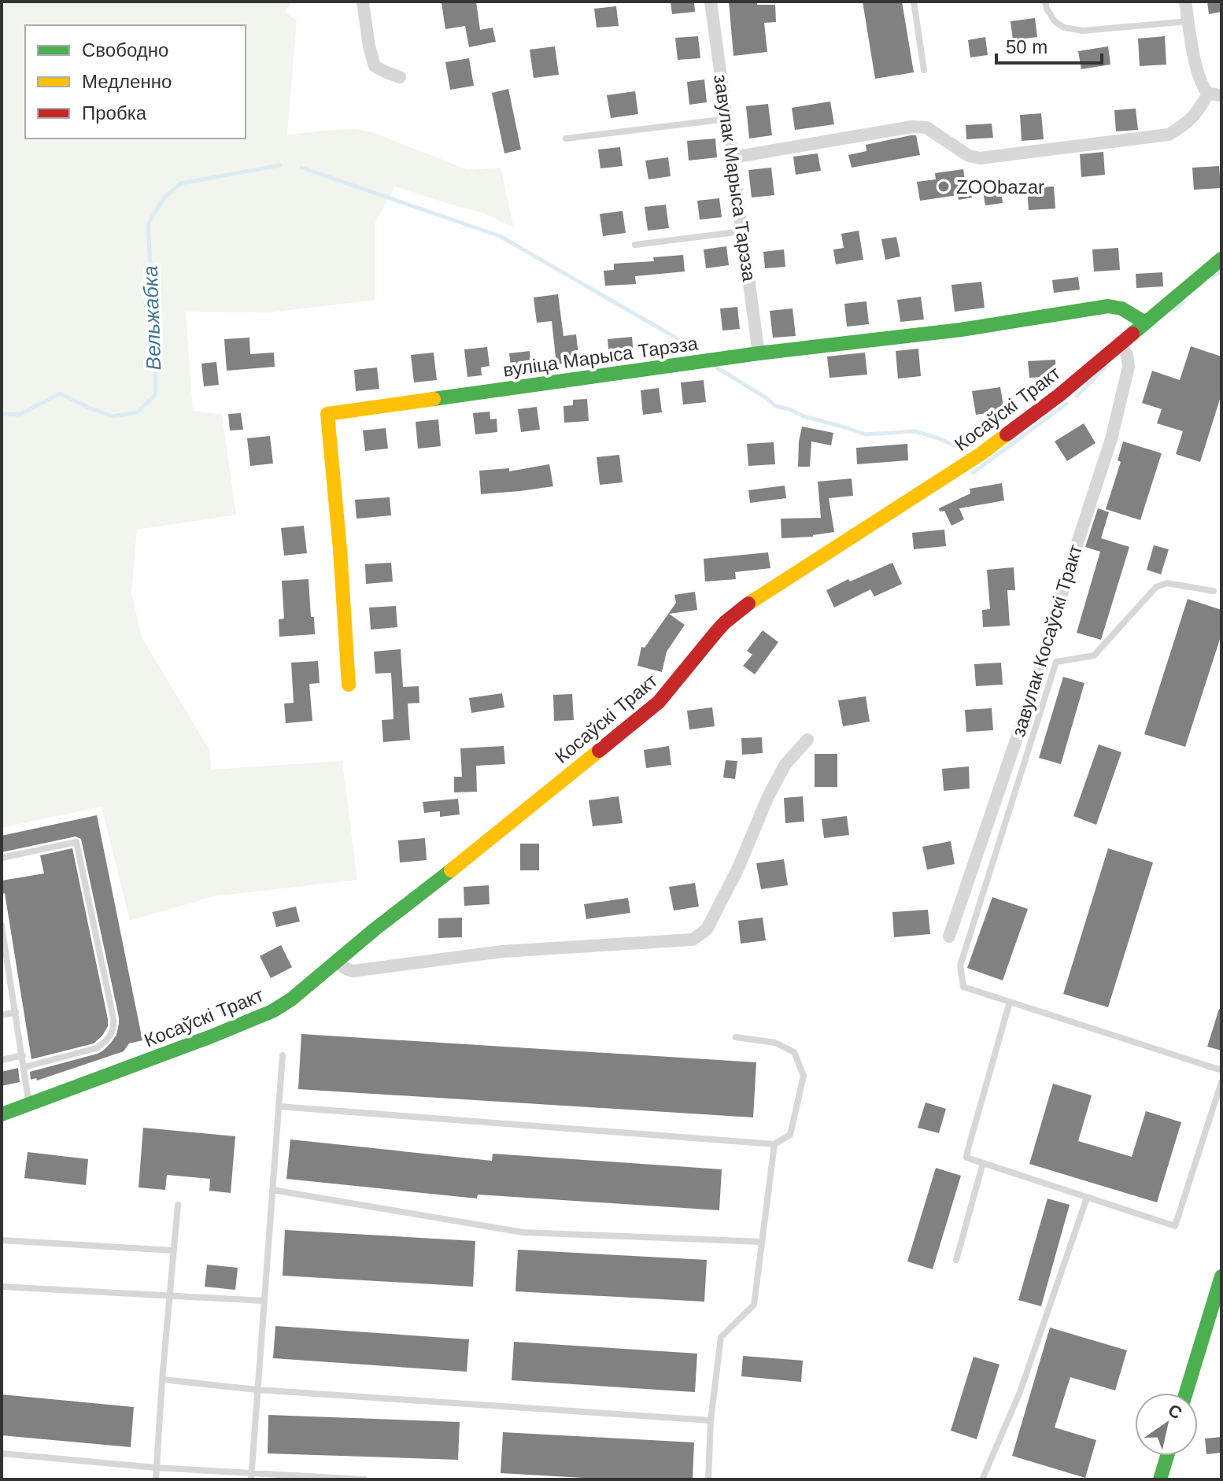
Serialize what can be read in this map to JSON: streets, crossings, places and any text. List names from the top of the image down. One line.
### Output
{"streets":{"main road":["вуліца Марыса Тарэза","Косаўскі Тракт"],"street":["завулак Марыса Тарэза","завулак Косаўскі Тракт"]},"crossings":[["завулак Марыса Тарэза","вуліца Марыса Тарэза"],["вуліца Марыса Тарэза","Косаўскі Тракт"],["Косаўскі Тракт","завулак Косаўскі Тракт"]],"water":["Вельжабка"],"places":["ZOObazar"],"legend":["Свободно","Медленно","Пробка"],"scale_bar":"50 m","north":"top right"}
